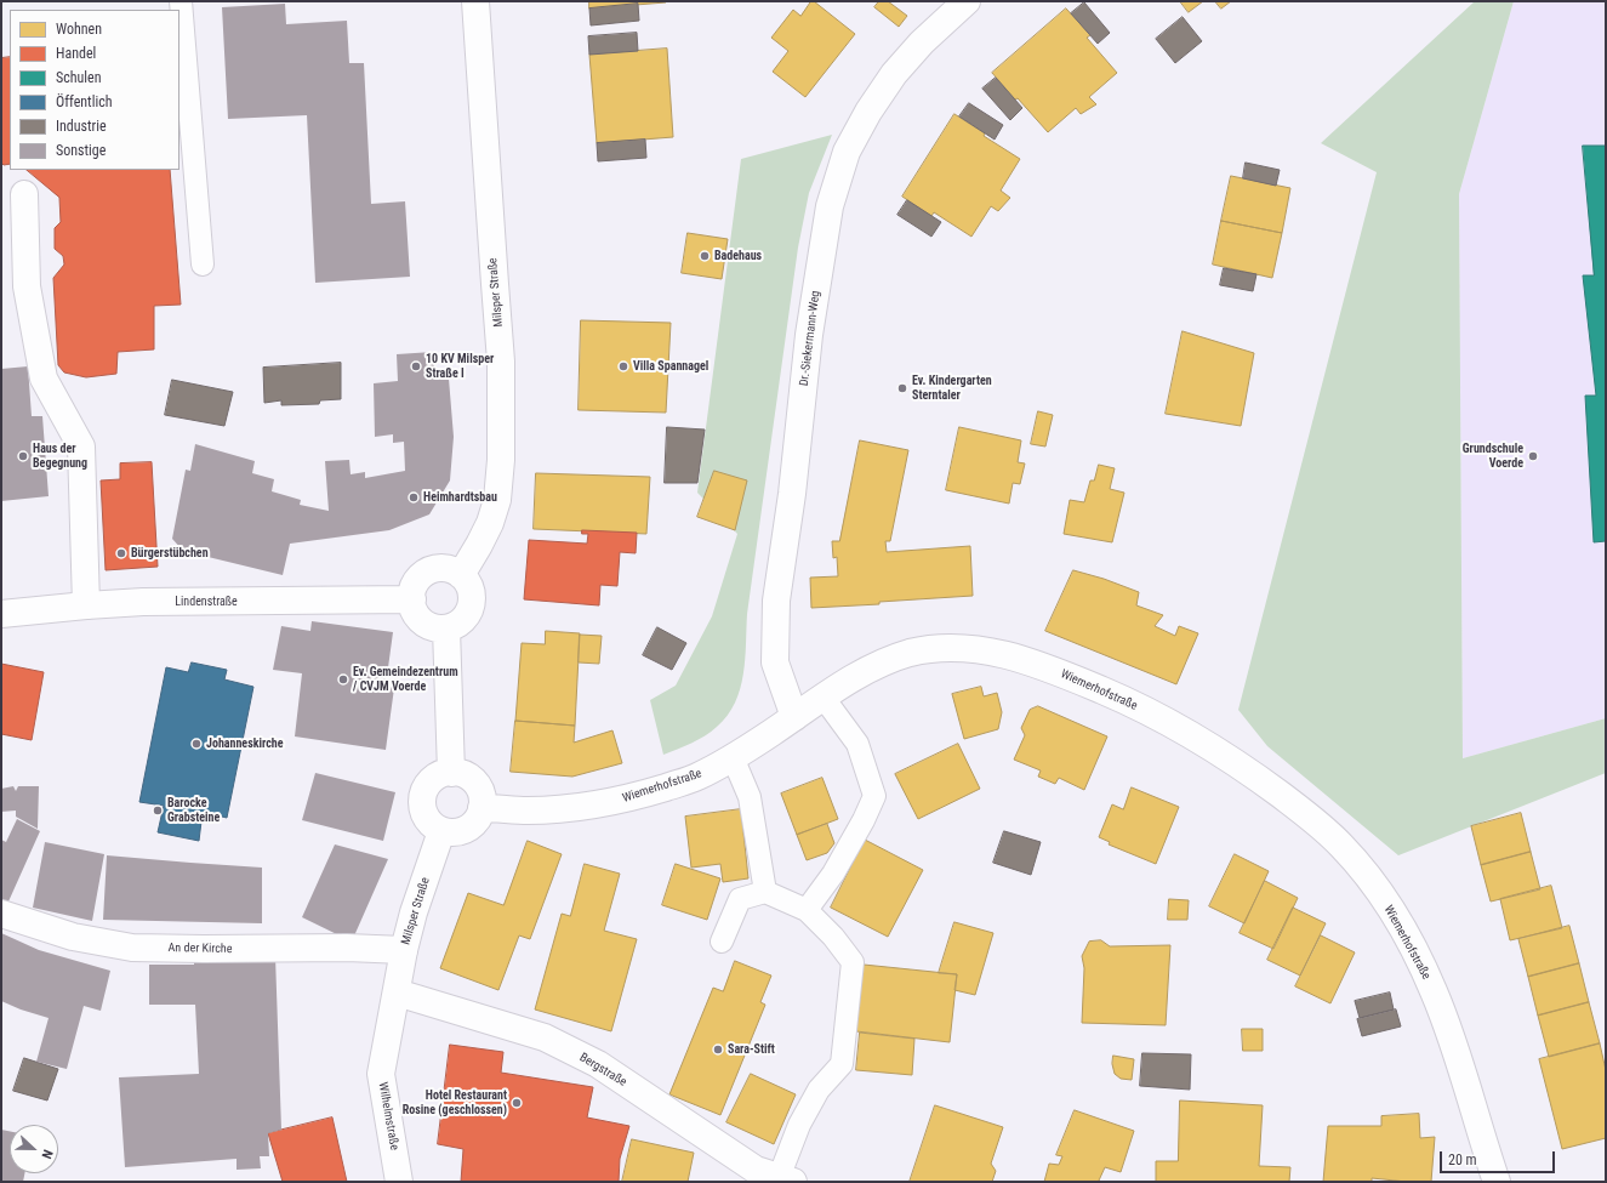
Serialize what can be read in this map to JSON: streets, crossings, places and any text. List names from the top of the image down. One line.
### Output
{"streets":{"street":["Milsper Straße","Dr.-Siekermann-Weg","Lindenstraße","Wiemerhofstraße","An der Kirche","Bergstraße","Wilhelmstraße"]},"crossings":[["Milsper Straße","Lindenstraße"],["Milsper Straße","Wiemerhofstraße"],["Milsper Straße","An der Kirche"],["Milsper Straße","Bergstraße"],["Milsper Straße","Wilhelmstraße"],["Dr.-Siekermann-Weg","Wiemerhofstraße"],["Bergstraße","Wilhelmstraße"]],"places":["Badehaus","10 KV Milsper Straße I","Villa Spannagel","Ev. Kindergarten Sterntaler","Haus der Begegnung","Grundschule Voerde","Heimhardtsbau","Bürgerstübchen","Ev. Gemeindezentrum / CVJM Voerde","Johanneskirche","Barocke Grabsteine","Sara-Stift","Hotel Restaurant Rosine (geschlossen)"],"legend":["Wohnen","Handel","Schulen","Öffentlich","Industrie","Sonstige"],"scale_bar":"20 m","north":"right"}
